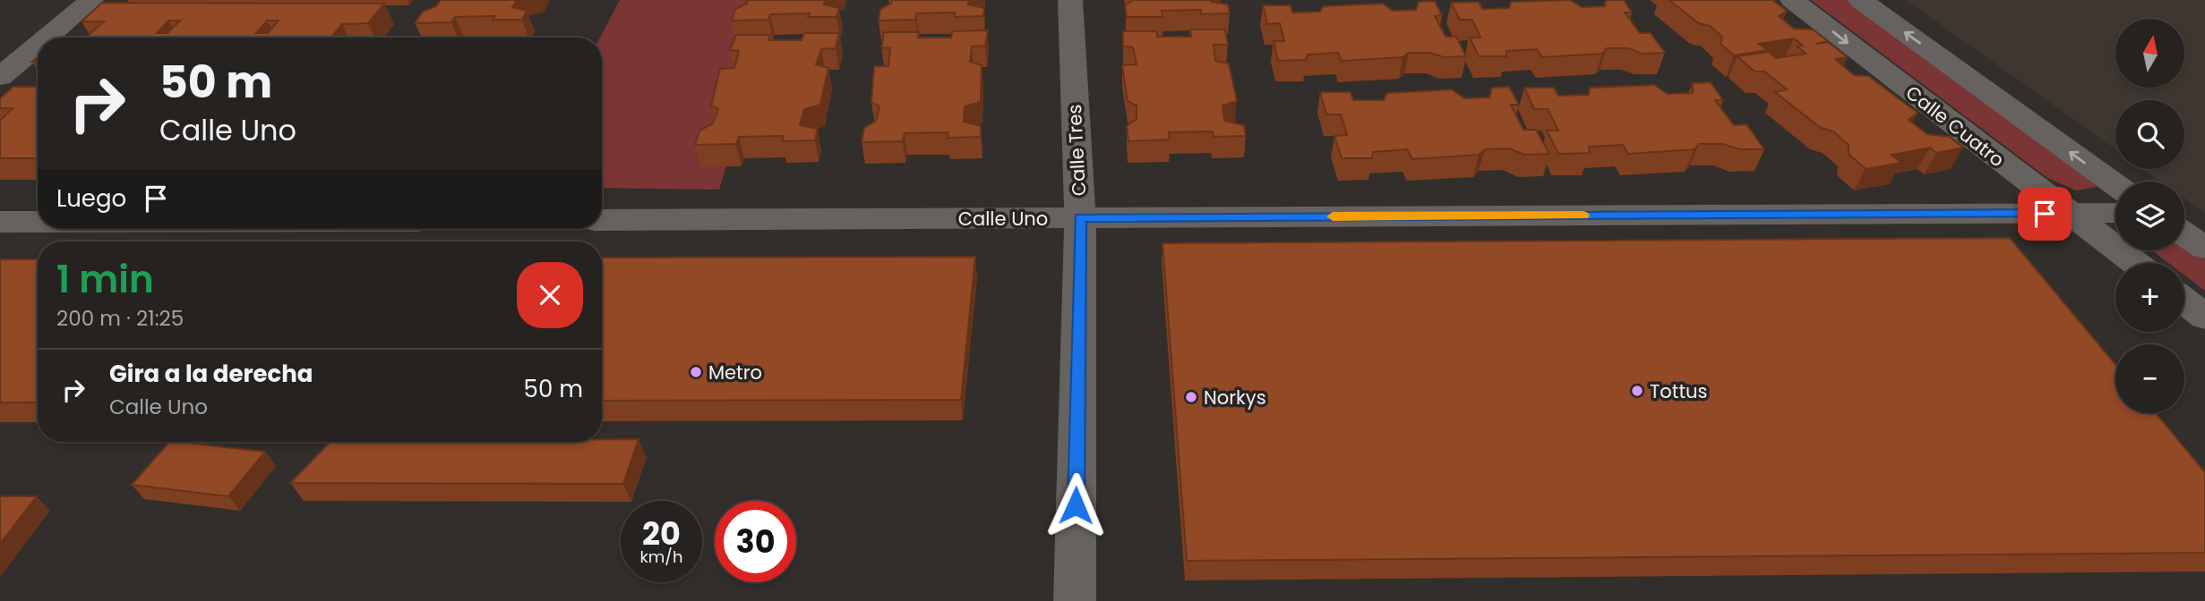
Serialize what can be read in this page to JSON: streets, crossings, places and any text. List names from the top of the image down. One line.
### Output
{"streets":{"street":["Calle Cuatro","Calle Tres","Calle Uno"]},"crossings":[["Calle Cuatro","Calle Uno"],["Calle Tres","Calle Uno"]],"places":["Metro","Tottus","Norkys"],"north":"top","page":{"map_buttons":["+","−"],"turn":["50 m","Calle Uno"],"then":"Luego","heading":["1 min","200 m · 21:25"],"list":[{"name":"Gira a la derecha","note":"Calle Uno","value":"50 m"}],"speed":"20 km/h","limit":"30"}}
